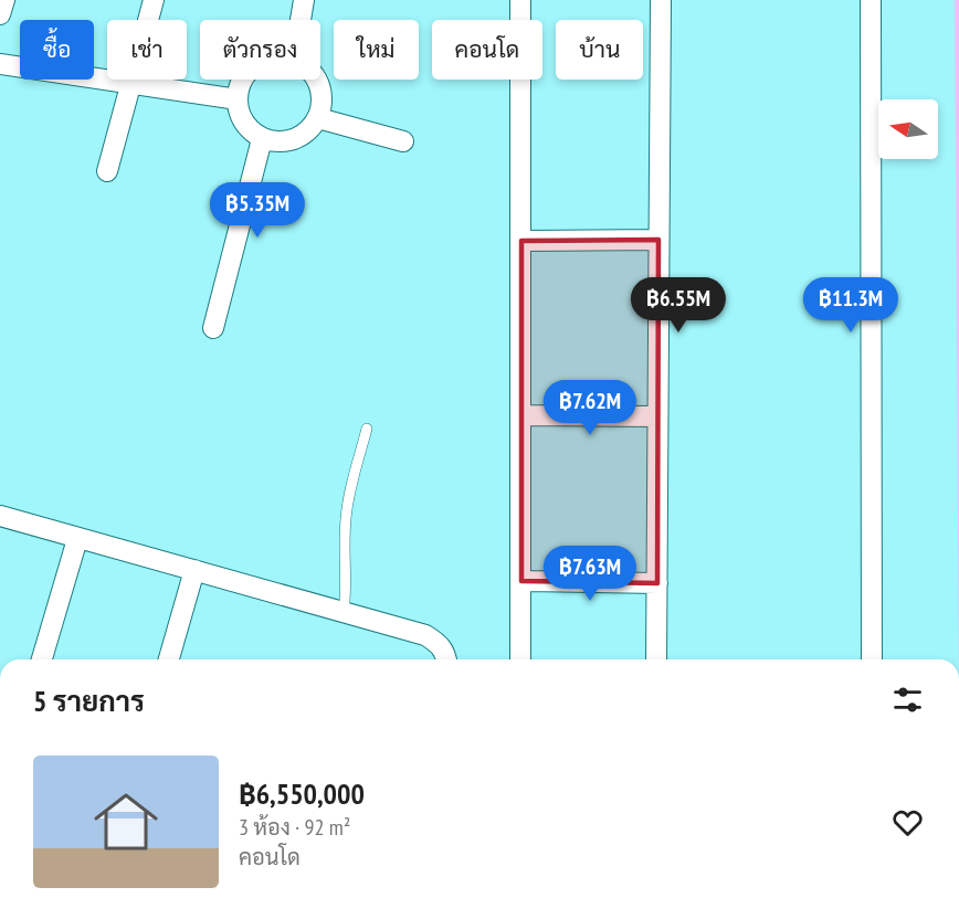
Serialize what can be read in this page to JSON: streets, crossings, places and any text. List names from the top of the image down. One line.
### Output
{"north":"left","page":{"chip":["ซื้อ","เช่า","ตัวกรอง","ใหม่","คอนโด","บ้าน"],"price":["฿5.35M","฿6.55M","฿11.3M","฿7.62M","฿7.63M"],"heading":"5 รายการ","list":[{"name":"฿6,550,000","note":"3 ห้อง · 92 m² · คอนโด"}]}}
